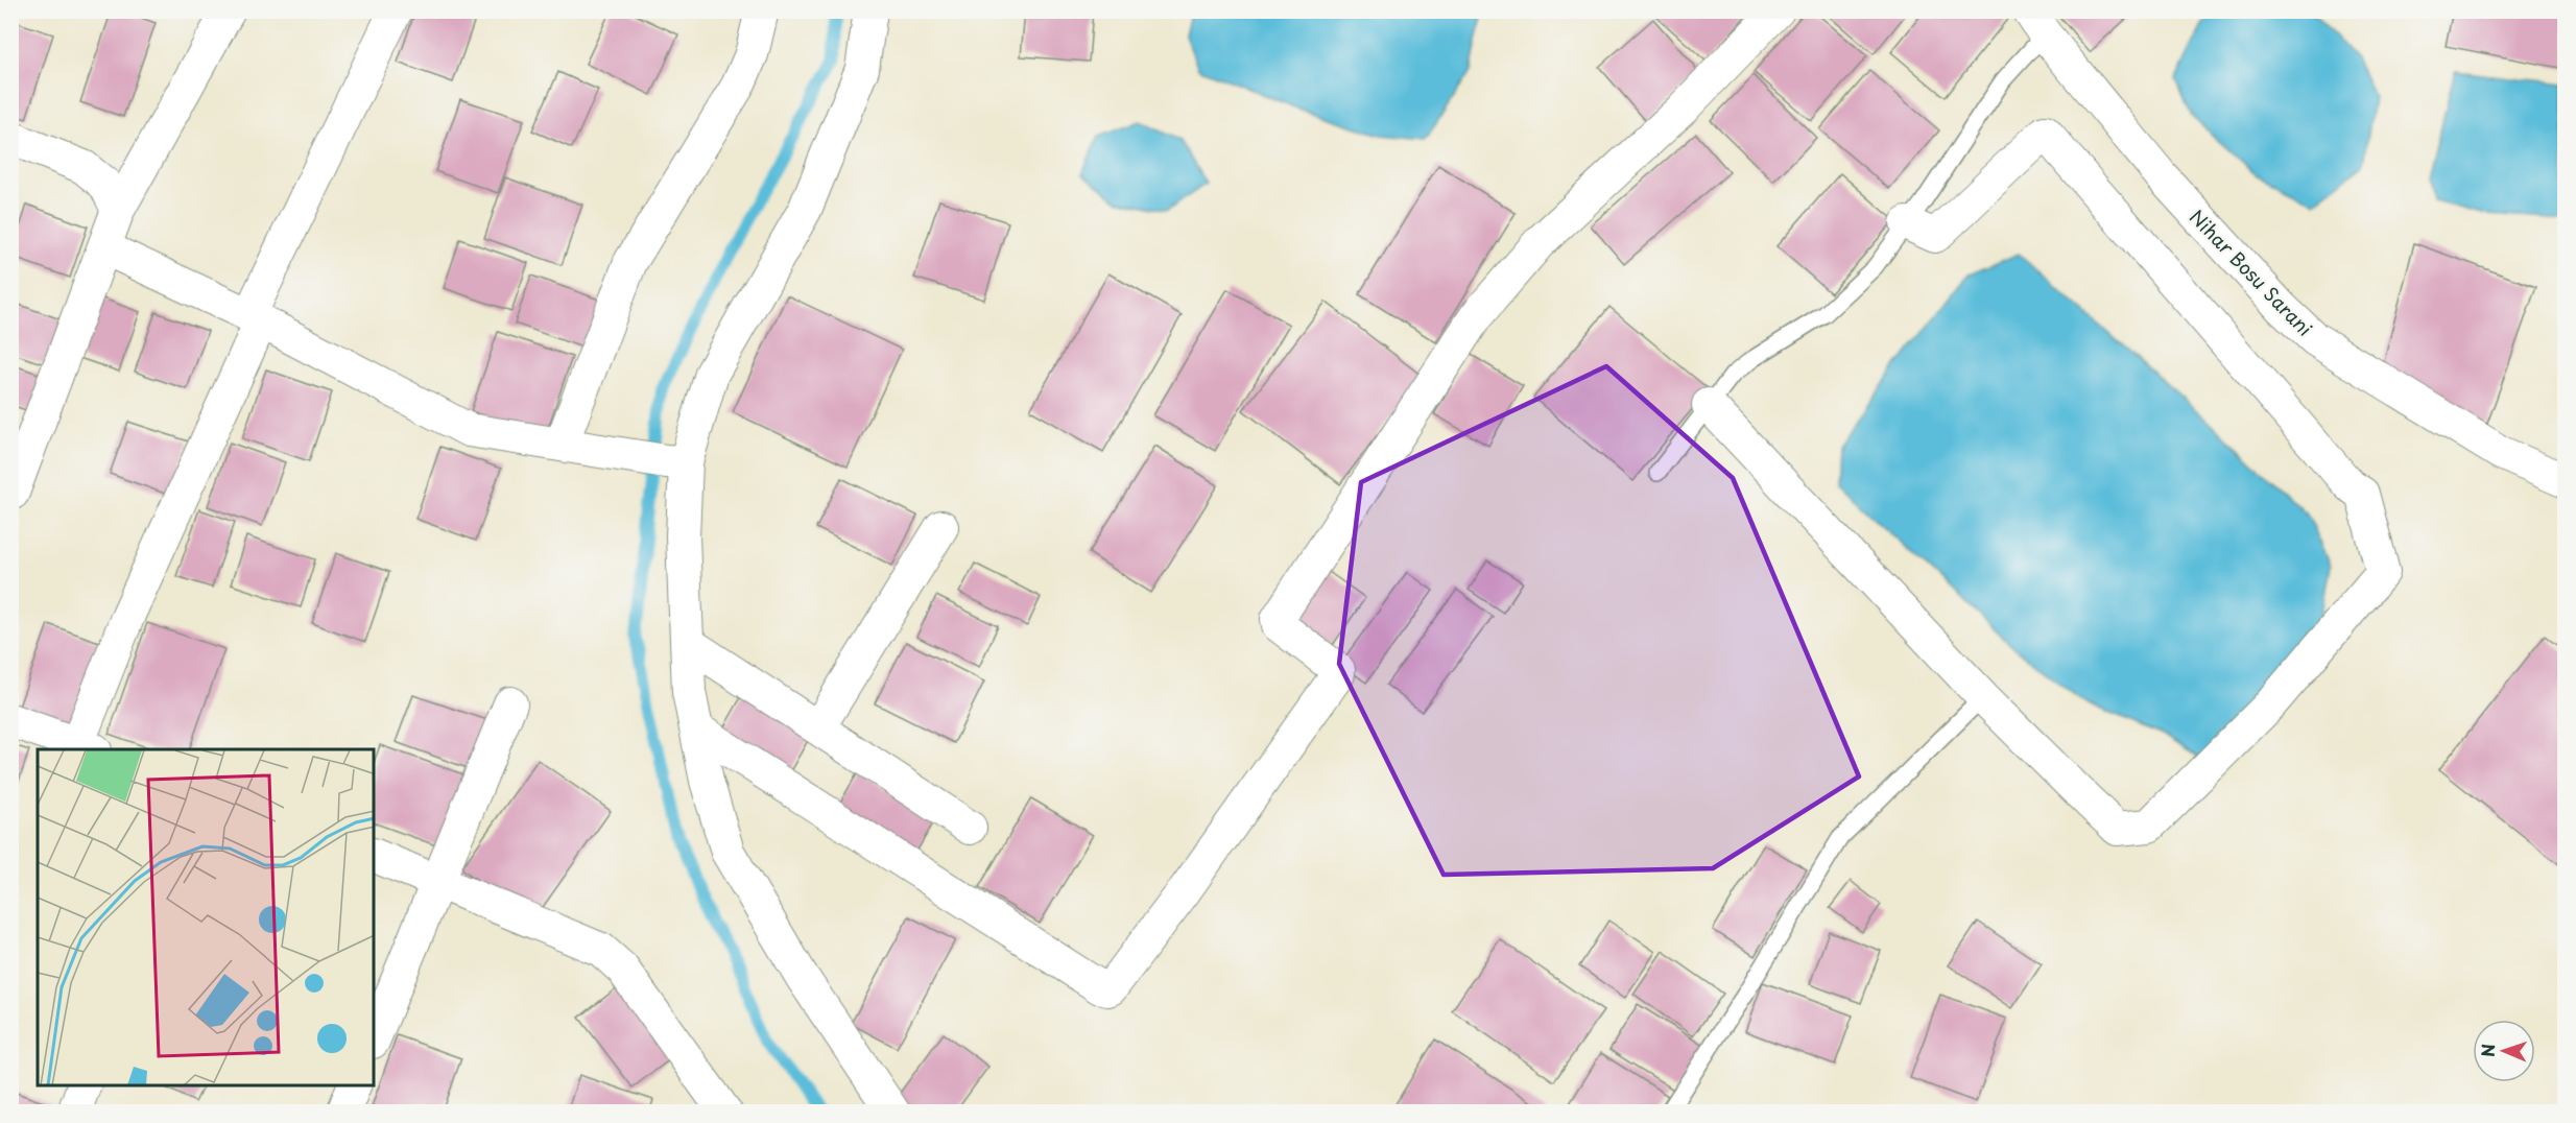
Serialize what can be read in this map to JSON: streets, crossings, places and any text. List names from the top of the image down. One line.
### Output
{"streets":{"street":["Nihar Bosu Sarani"]},"north":"left"}
